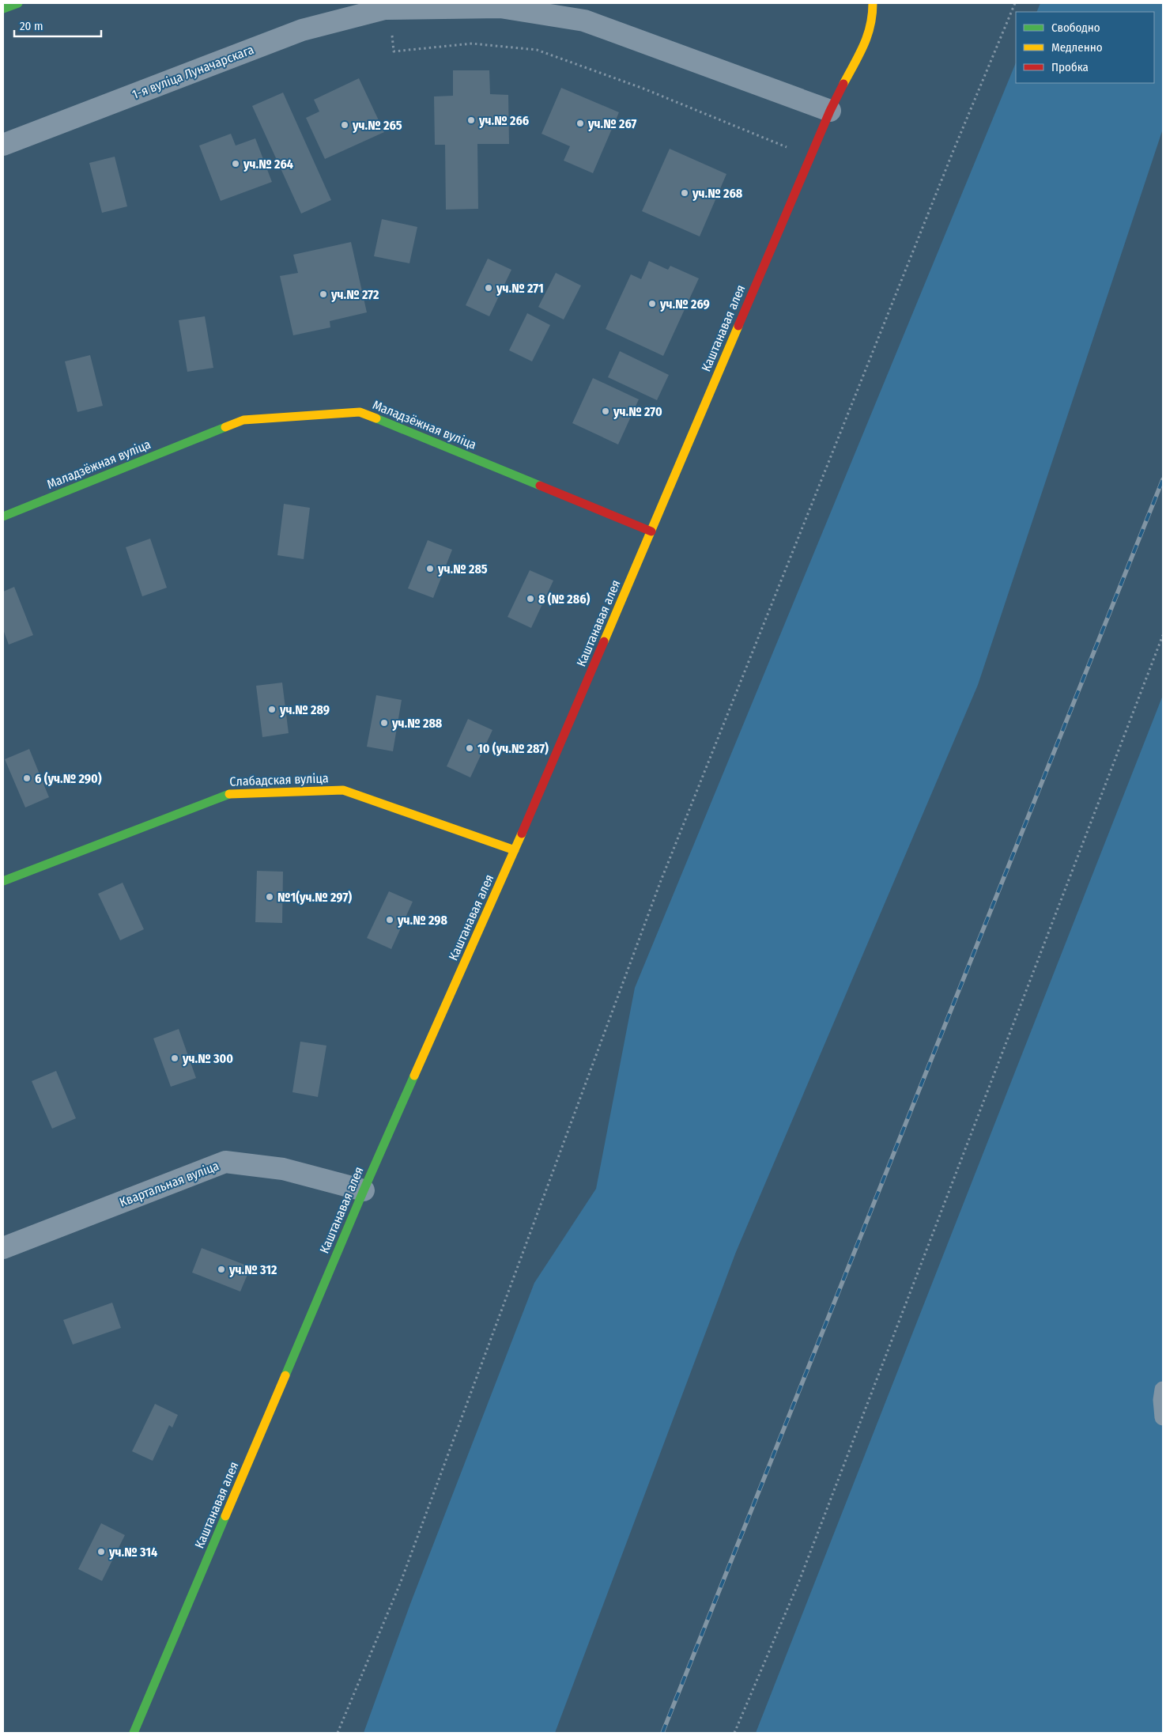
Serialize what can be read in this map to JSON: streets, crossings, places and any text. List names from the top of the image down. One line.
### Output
{"streets":{"street":["1-я вуліца Луначарскага","Каштанавая алея","Маладзёжная вуліца","Слабадская вуліца","Квартальная вуліца"]},"crossings":[["1-я вуліца Луначарскага","Каштанавая алея"],["Каштанавая алея","Маладзёжная вуліца"],["Каштанавая алея","Слабадская вуліца"],["Каштанавая алея","Квартальная вуліца"]],"places":["уч.№ 266","уч.№ 267","уч.№ 265","уч.№ 264","уч.№ 268","уч.№ 271","уч.№ 272","уч.№ 269","уч.№ 270","уч.№ 285","8 (№ 286)","уч.№ 289","уч.№ 288","10 (уч.№ 287)","6 (уч.№ 290)","№1(уч.№ 297)","уч.№ 298","уч.№ 300","уч.№ 312","уч.№ 314"],"legend":["Свободно","Медленно","Пробка"],"scale_bar":"20 m"}
